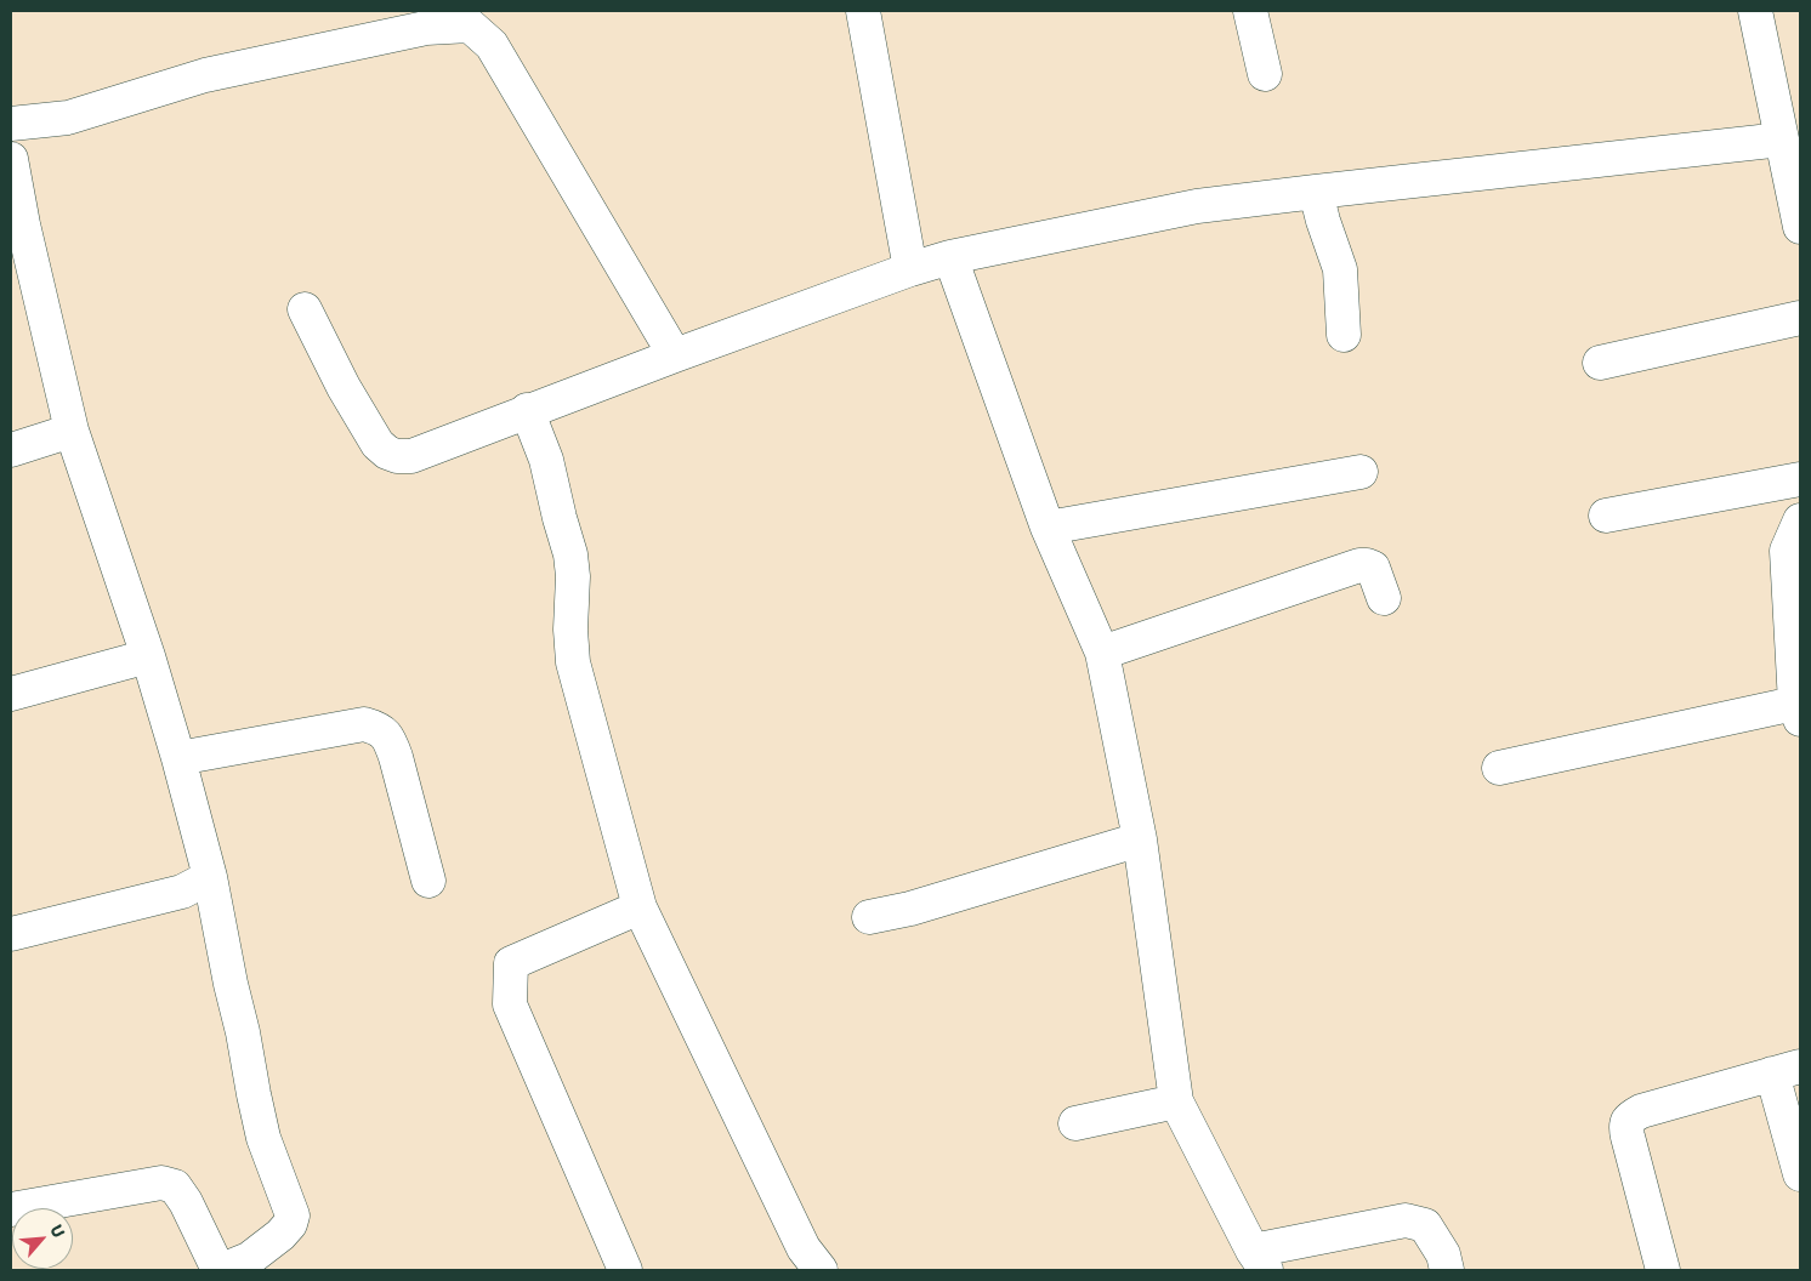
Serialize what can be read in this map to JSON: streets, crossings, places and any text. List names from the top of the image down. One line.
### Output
{"north":"top right"}
